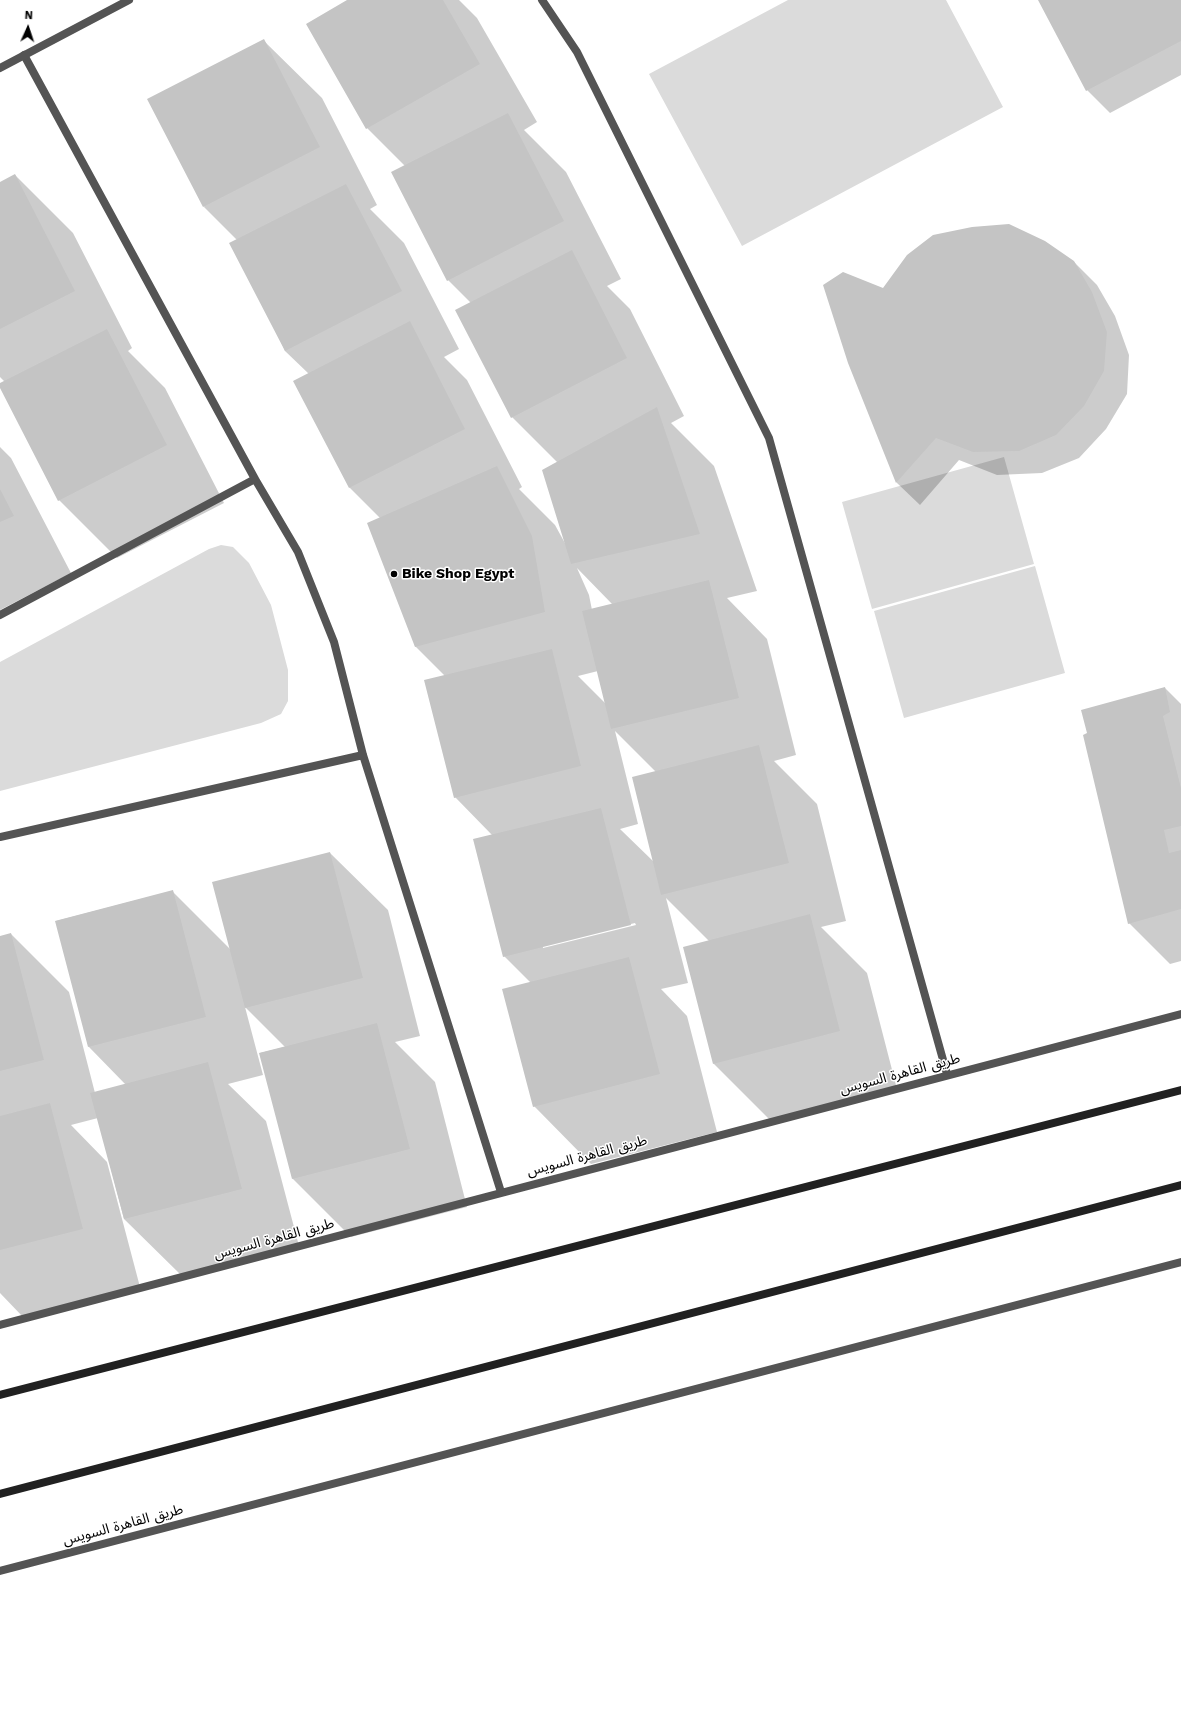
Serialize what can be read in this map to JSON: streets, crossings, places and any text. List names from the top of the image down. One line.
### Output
{"streets":{"street":["طريق القاهرة السويس"]},"places":["Bike Shop Egypt"],"north":"top"}
